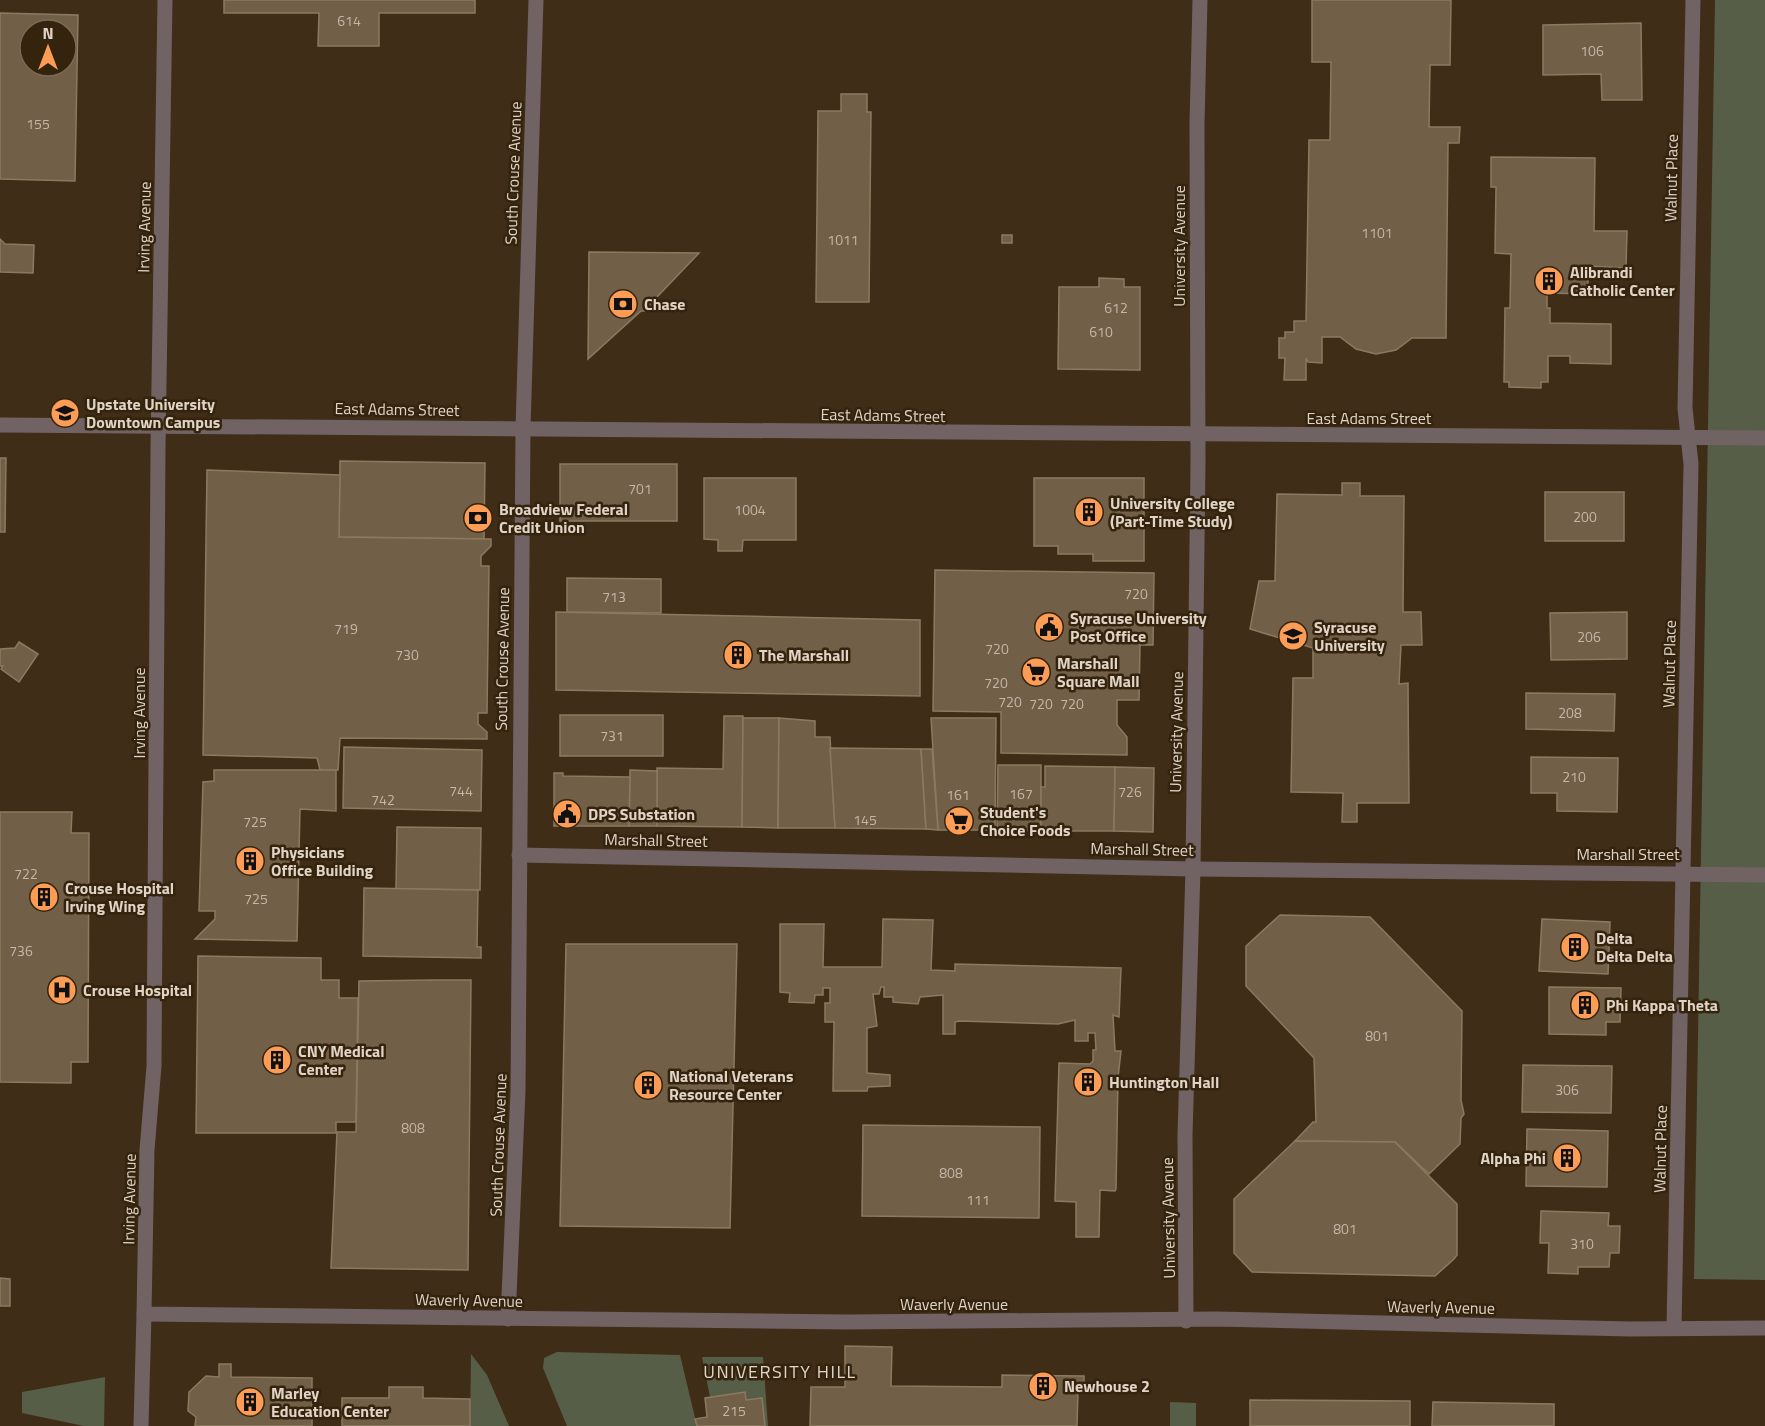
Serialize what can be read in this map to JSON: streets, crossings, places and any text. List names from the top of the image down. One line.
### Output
{"streets":{"street":["South Crouse Avenue","Walnut Place","Irving Avenue","University Avenue","East Adams Street","Marshall Street","Waverly Avenue"]},"crossings":[["South Crouse Avenue","East Adams Street"],["South Crouse Avenue","Marshall Street"],["South Crouse Avenue","Waverly Avenue"],["Walnut Place","East Adams Street"],["Walnut Place","Marshall Street"],["Walnut Place","Waverly Avenue"],["Irving Avenue","East Adams Street"],["Irving Avenue","Waverly Avenue"],["University Avenue","East Adams Street"],["University Avenue","Marshall Street"],["University Avenue","Waverly Avenue"]],"districts":["UNIVERSITY HILL"],"places":{"building":["Alibrandi Catholic Center","University College (Part-Time Study)","The Marshall","Physicians Office Building","Crouse Hospital Irving Wing","Delta Delta Delta","Phi Kappa Theta","CNY Medical Center","Huntington Hall","National Veterans Resource Center","Alpha Phi","Newhouse 2","Marley Education Center"],"bank":["Chase","Broadview Federal Credit Union"],"school or university":["Upstate University Downtown Campus","Syracuse University"],"public building":["Syracuse University Post Office","DPS Substation"],"supermarket":["Marshall Square Mall","Student's Choice Foods"],"hospital":["Crouse Hospital"]},"house_numbers":["614","106","155","1101","1011","612","610","701","1004","200","720","713","719","206","720","730","720","720","720","720","208","731","210","744","726","167","161","742","145","725","722","725","736","801","306","808","808","111","801","310","215"],"north":"top"}
